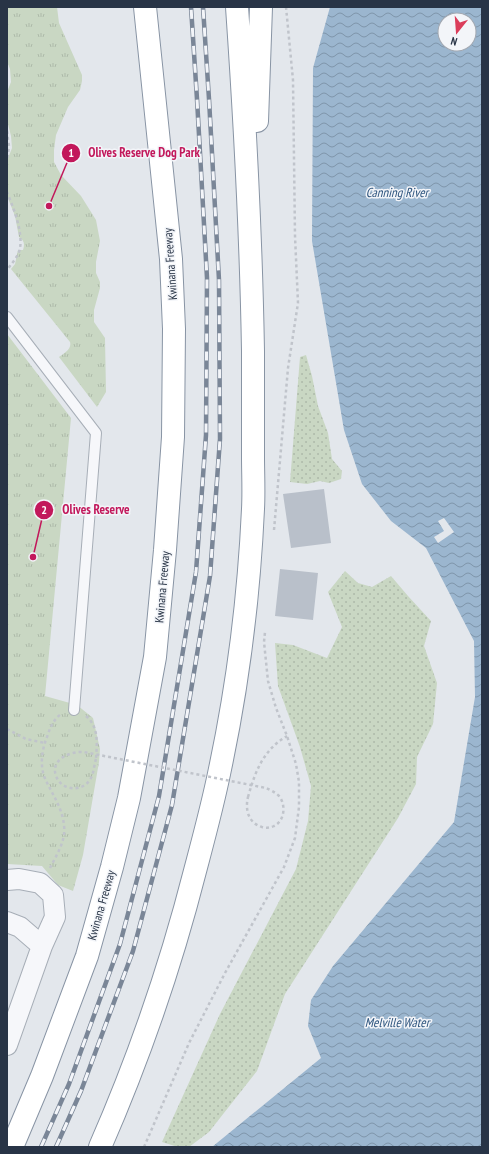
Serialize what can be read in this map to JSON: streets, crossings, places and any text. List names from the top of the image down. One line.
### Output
{"streets":{"highway":["Kwinana Freeway"]},"water":["Canning River","Melville Water"],"places":["Olives Reserve Dog Park","Olives Reserve"],"north":"bottom"}
